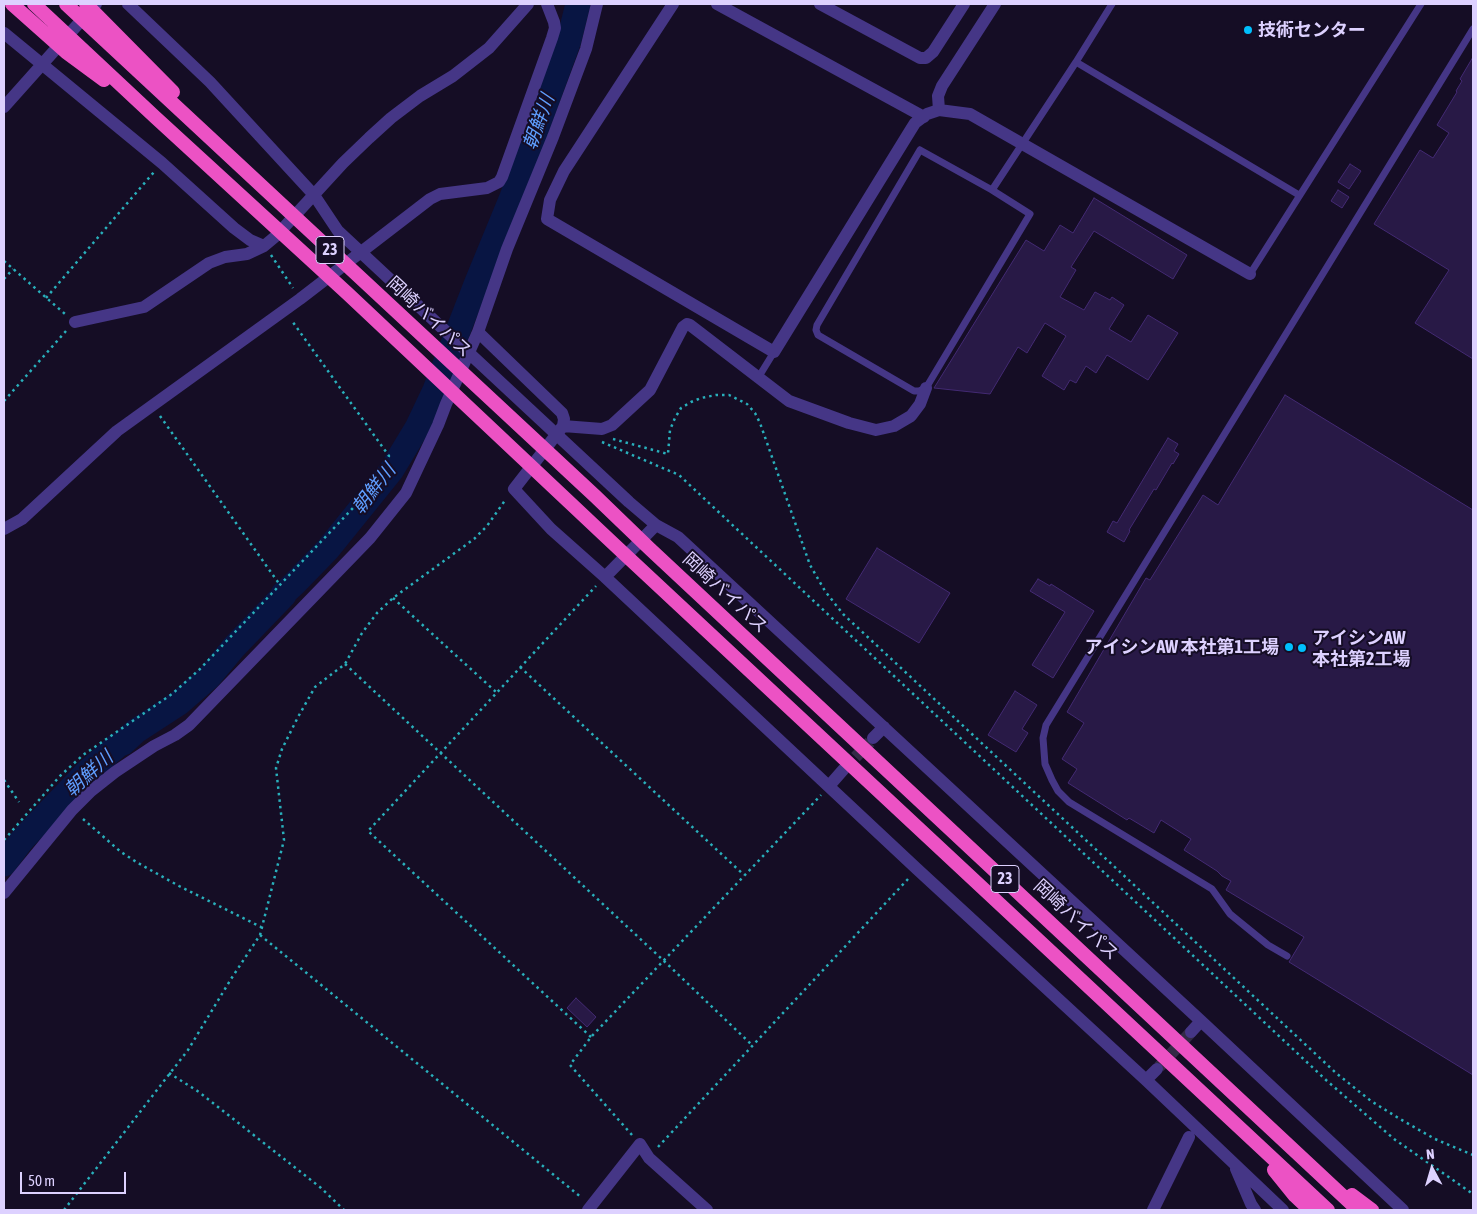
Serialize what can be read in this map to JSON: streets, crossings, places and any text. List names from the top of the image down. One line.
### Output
{"streets":{"highway":["23","岡崎バイパス"]},"crossings":[["23","岡崎バイパス"]],"water":["朝鮮川"],"places":["技術センター","アイシンAW 本社第1工場","アイシンAW 本社第2工場"],"scale_bar":"50 m","north":"top"}
